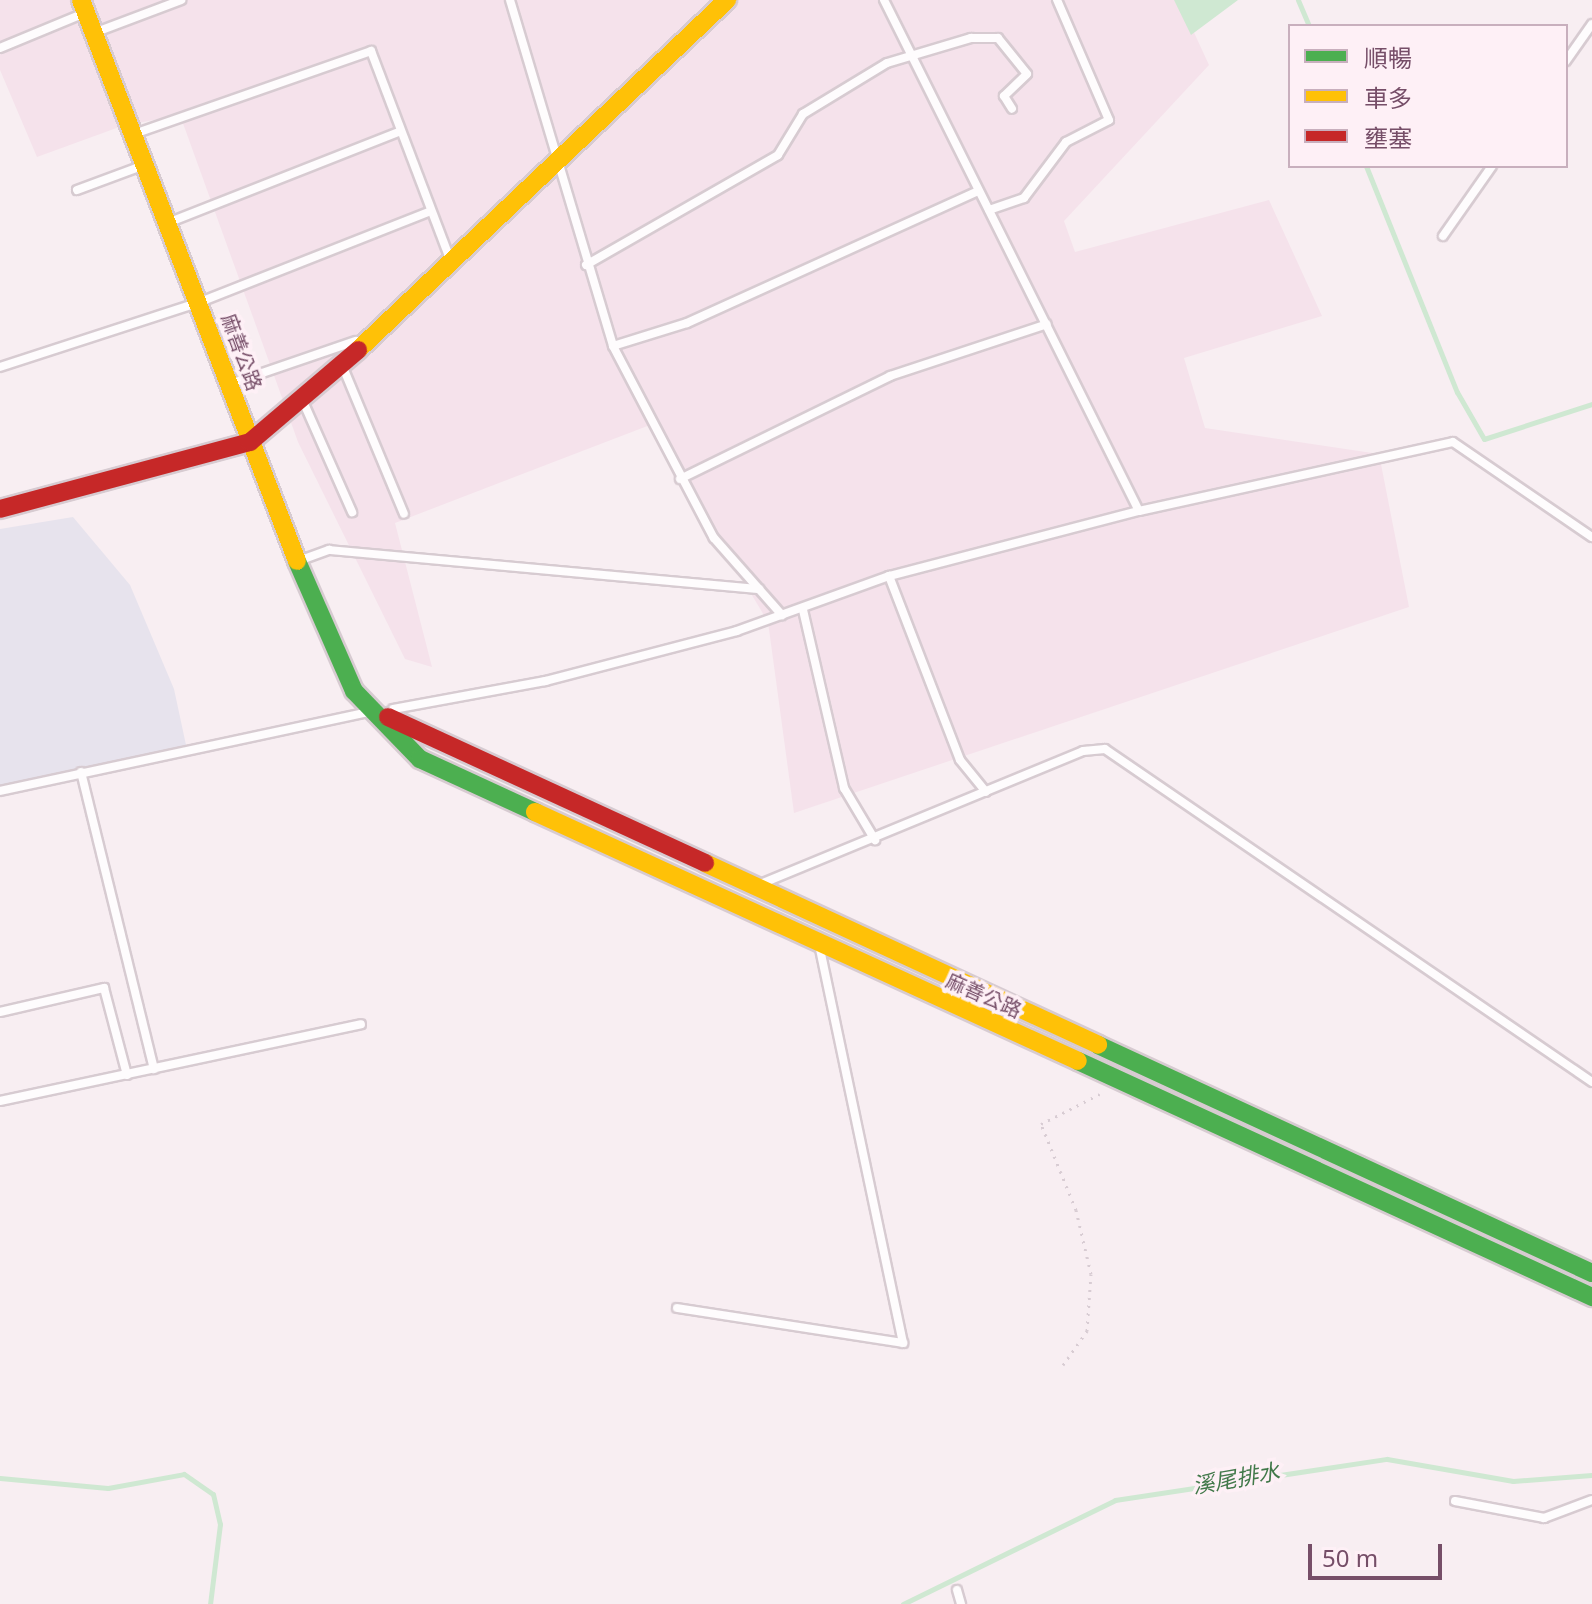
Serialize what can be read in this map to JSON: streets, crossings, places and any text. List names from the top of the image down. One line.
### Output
{"streets":{"main road":["麻善公路"]},"water":["溪尾排水"],"legend":["順暢","車多","壅塞"],"scale_bar":"50 m"}
